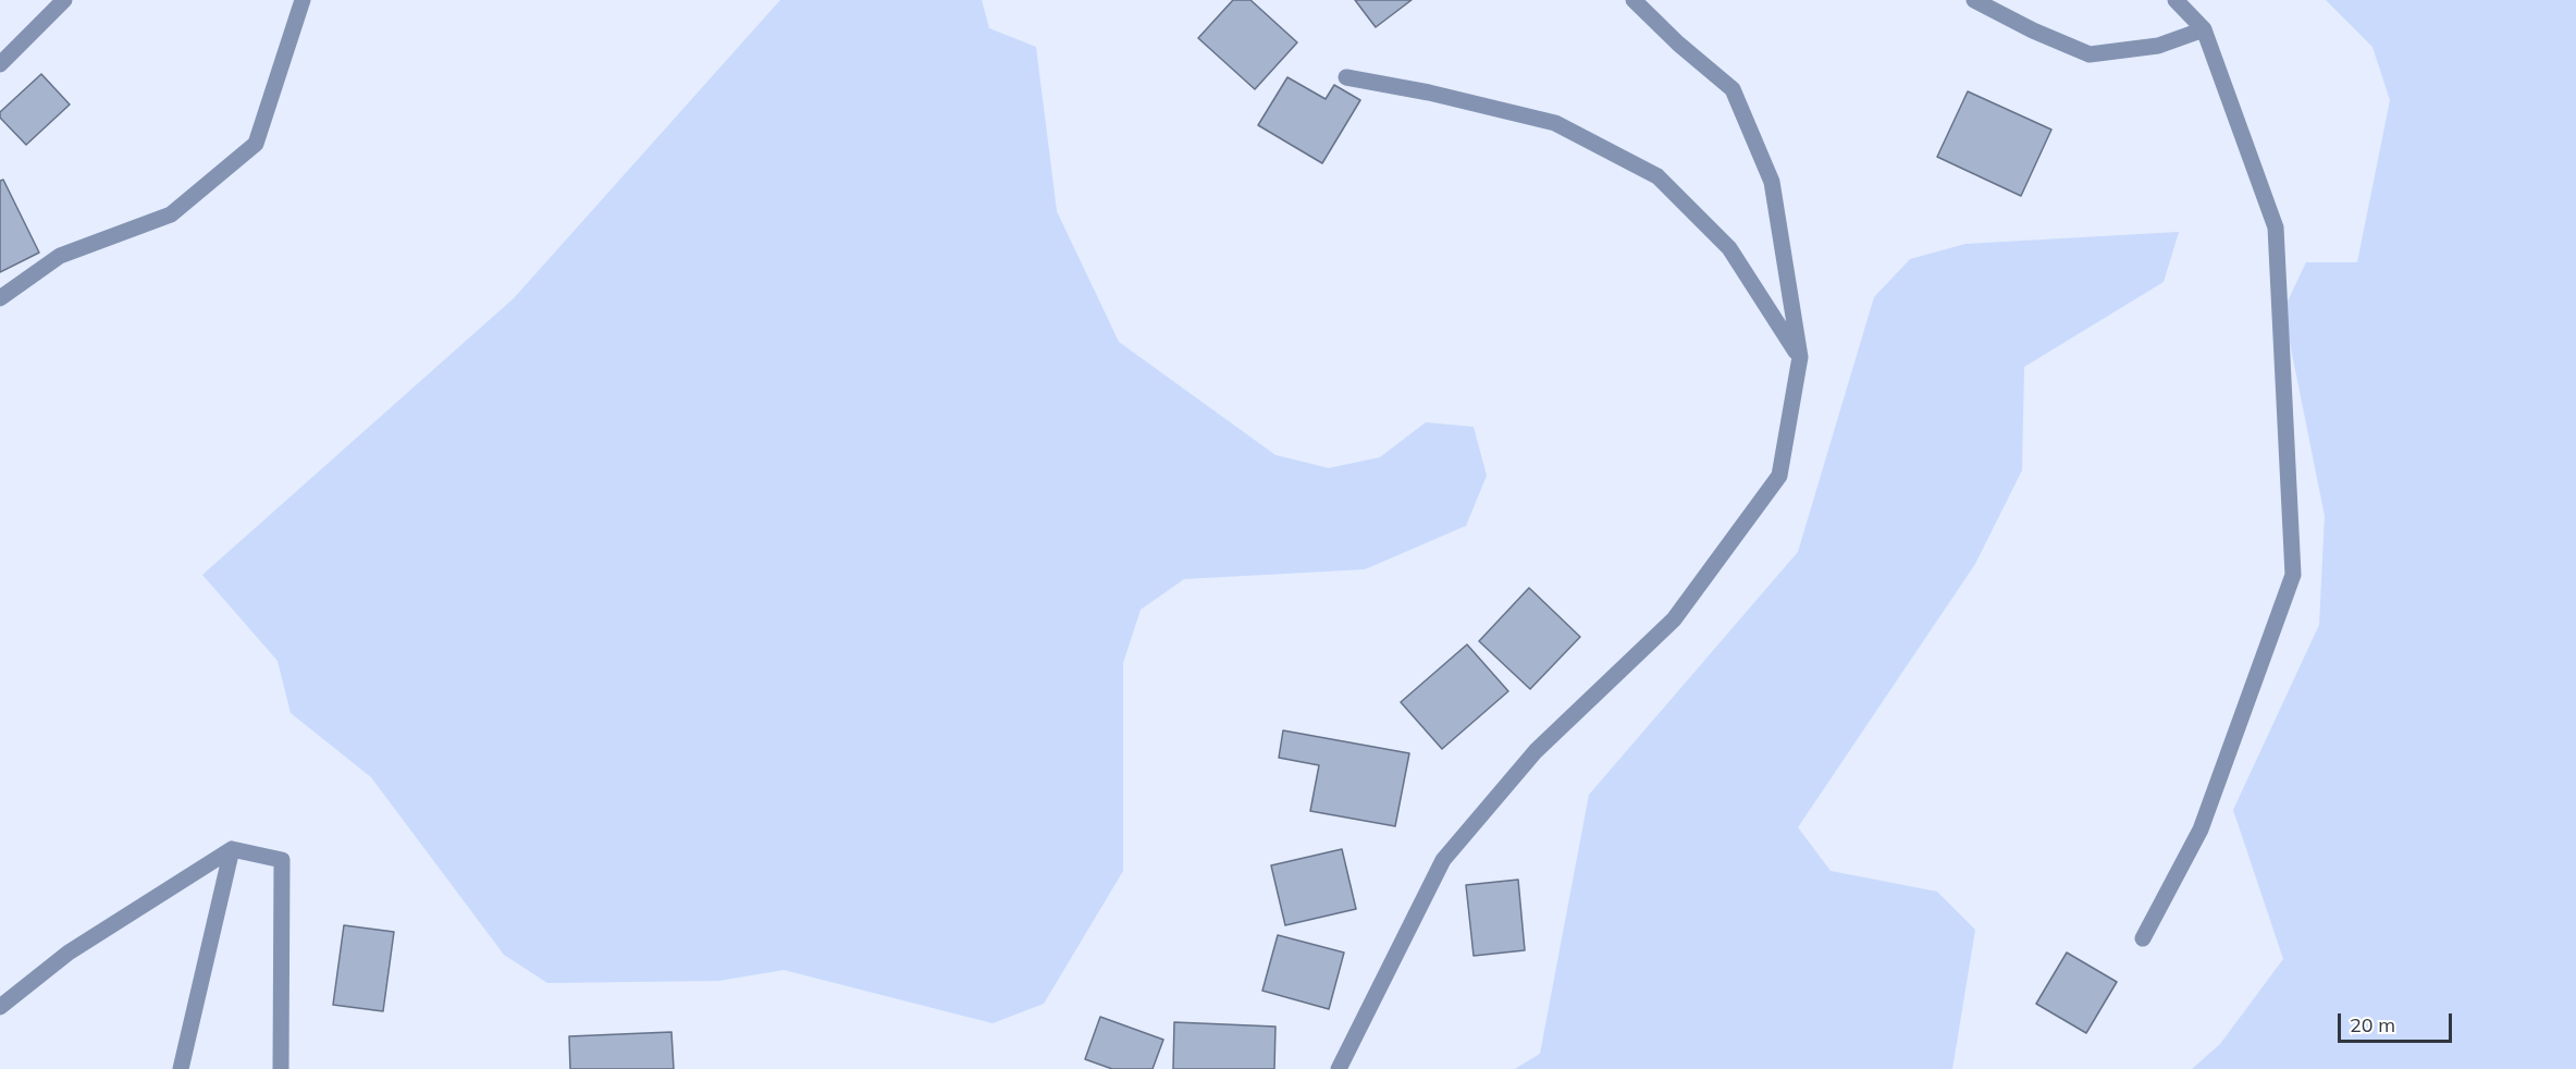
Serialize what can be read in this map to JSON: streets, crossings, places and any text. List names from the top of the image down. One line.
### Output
{"scale_bar":"20 m"}
